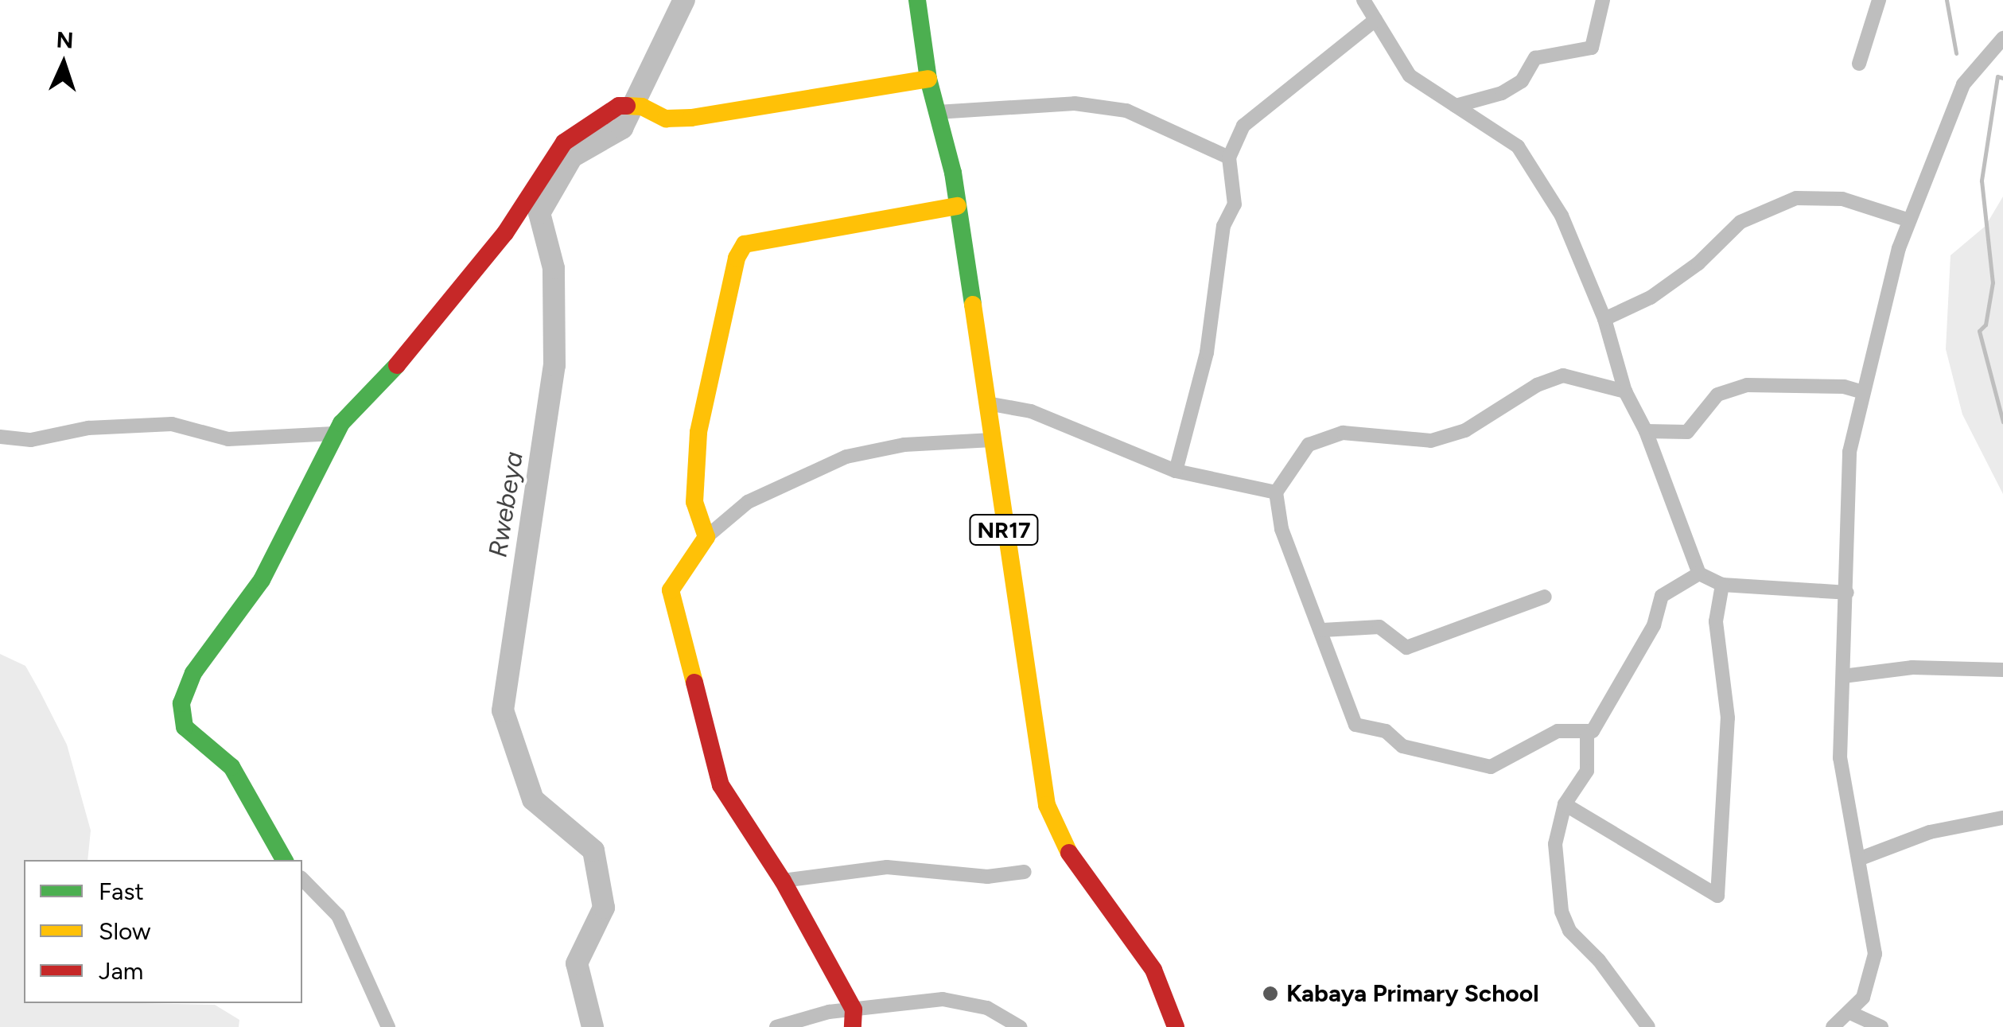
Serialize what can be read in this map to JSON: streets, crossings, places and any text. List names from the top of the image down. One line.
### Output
{"streets":{"street":["NR17"]},"water":["Rwebeya"],"places":["Kabaya Primary School"],"legend":["Fast","Slow","Jam"],"north":"top"}
